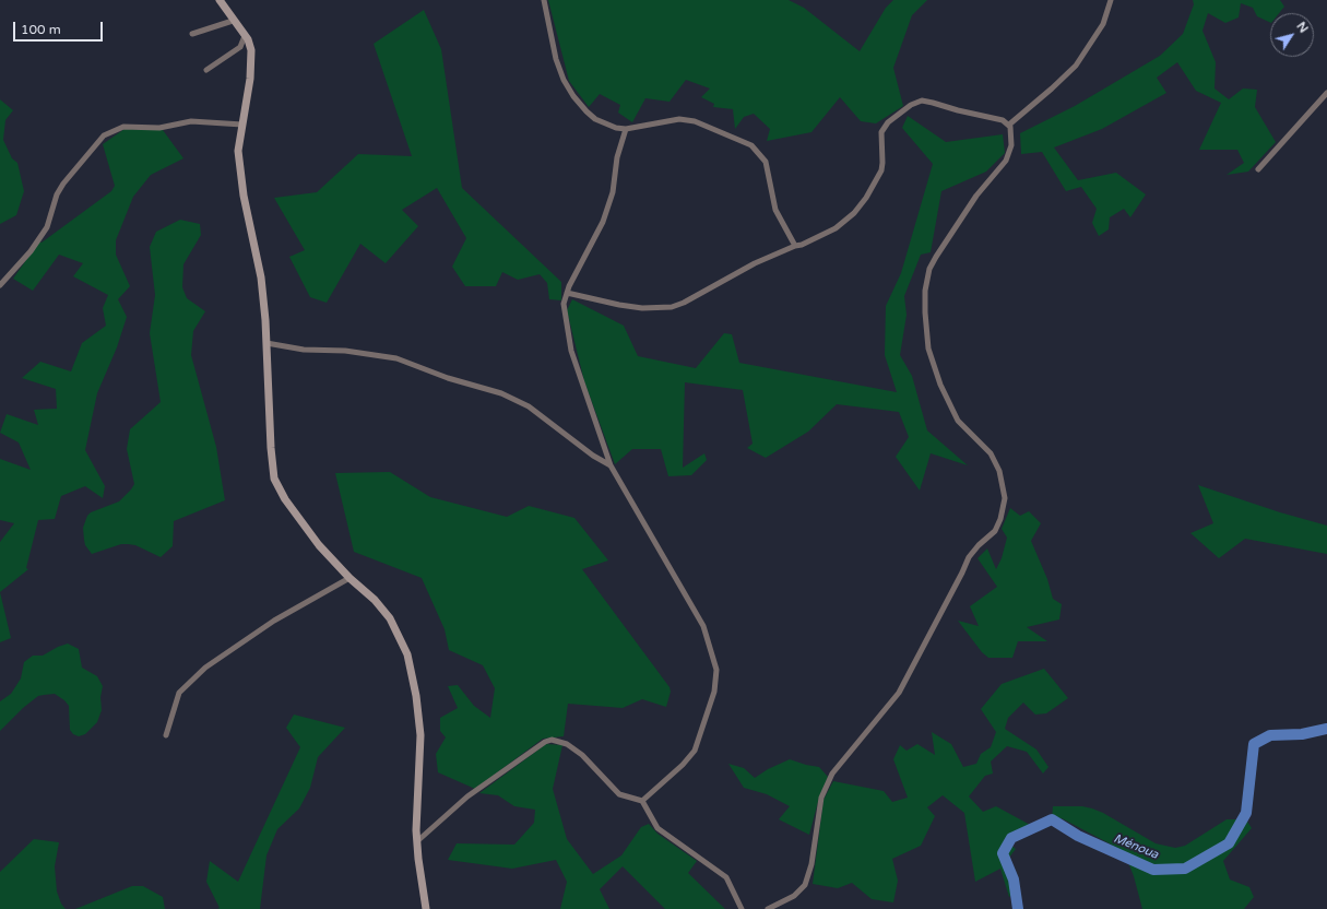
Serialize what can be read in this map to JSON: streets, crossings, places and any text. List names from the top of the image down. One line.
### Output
{"water":["Ménoua"],"scale_bar":"100 m","north":"top right"}
